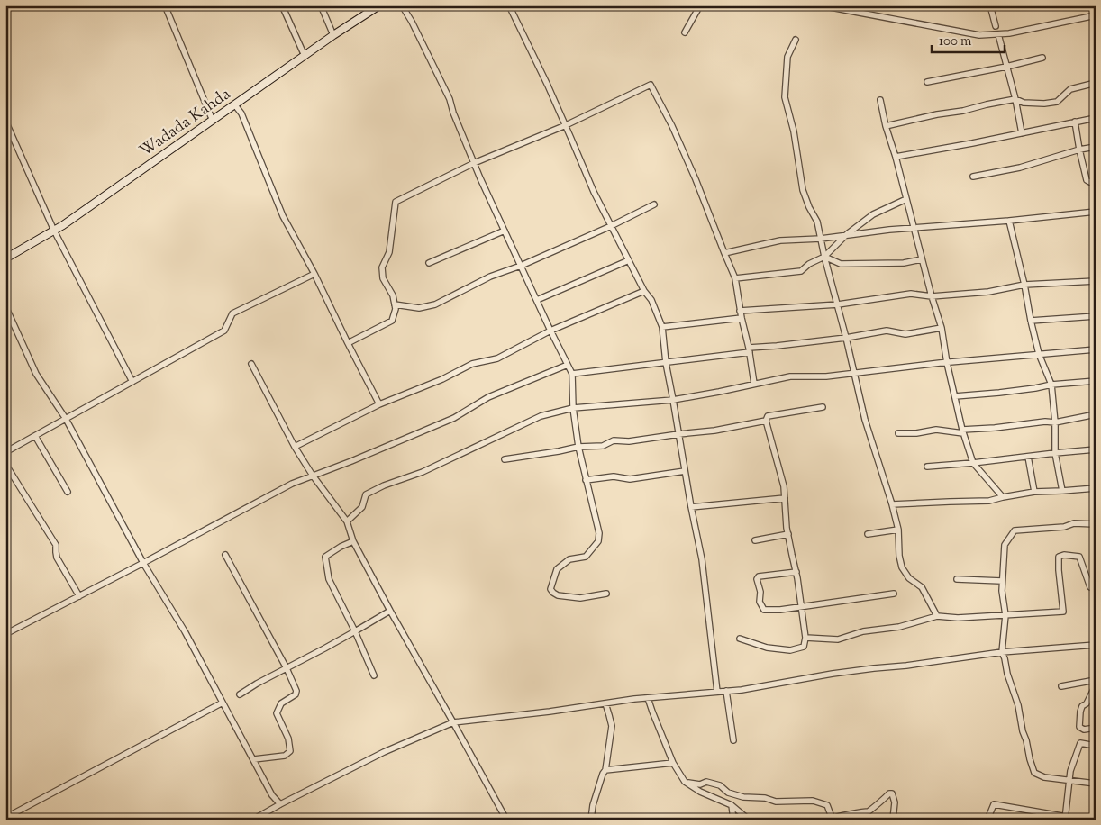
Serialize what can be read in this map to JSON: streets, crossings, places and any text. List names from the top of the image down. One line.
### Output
{"streets":{"main road":["Wadada Kahda"]},"scale_bar":"100 m"}
